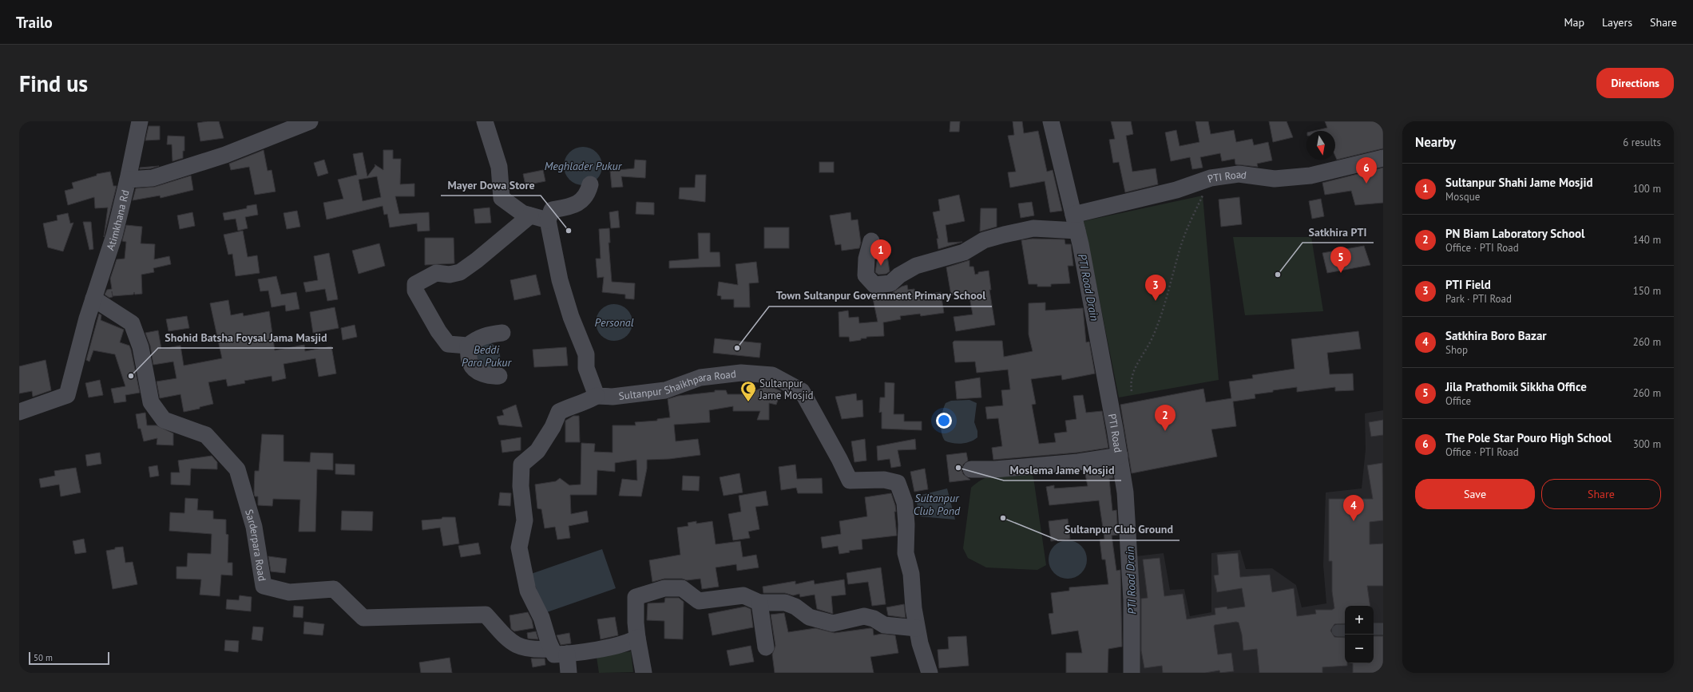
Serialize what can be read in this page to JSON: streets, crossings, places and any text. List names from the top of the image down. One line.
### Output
{"streets":{"street":["PTI Road","Atimkhana Rd","Sultanpur Shaikhpara Road","Sarderpara Road"]},"crossings":[["Atimkhana Rd","Sarderpara Road"],["Sultanpur Shaikhpara Road","Sarderpara Road"]],"water":["Meghlader Pukur","PTI Road Drain","Personal","Beddi Para Pukur","Sultanpur Club Pond"],"places":{"other":["Mayer Dowa Store","Satkhira PTI","Town Sultanpur Government Primary School","Shohid Batsha Foysal Jama Masjid","Moslema Jame Mosjid","Sultanpur Club Ground"],"mosque":["Sultanpur Jame Mosjid"]},"scale_bar":"50 m","north":"bottom","page":{"header":"Trailo","nav":["Map","Layers","Share"],"buttons":["Directions",["Save","Share"]],"title":"Find us","heading":["Nearby","6 results"],"pins":["6","1","5","3","2","4"],"list":[{"mark":"1","name":"Sultanpur Shahi Jame Mosjid","note":"Mosque","value":"100 m"},{"mark":"2","name":"PN Biam Laboratory School","note":"Office · PTI Road","value":"140 m"},{"mark":"3","name":"PTI Field","note":"Park · PTI Road","value":"150 m"},{"mark":"4","name":"Satkhira Boro Bazar","note":"Shop","value":"260 m"},{"mark":"5","name":"Jila Prathomik Sikkha Office","note":"Office","value":"260 m"},{"mark":"6","name":"The Pole Star Pouro High School","note":"Office · PTI Road","value":"300 m"}],"map_buttons":["+","−"],"scale":"50 m"}}
